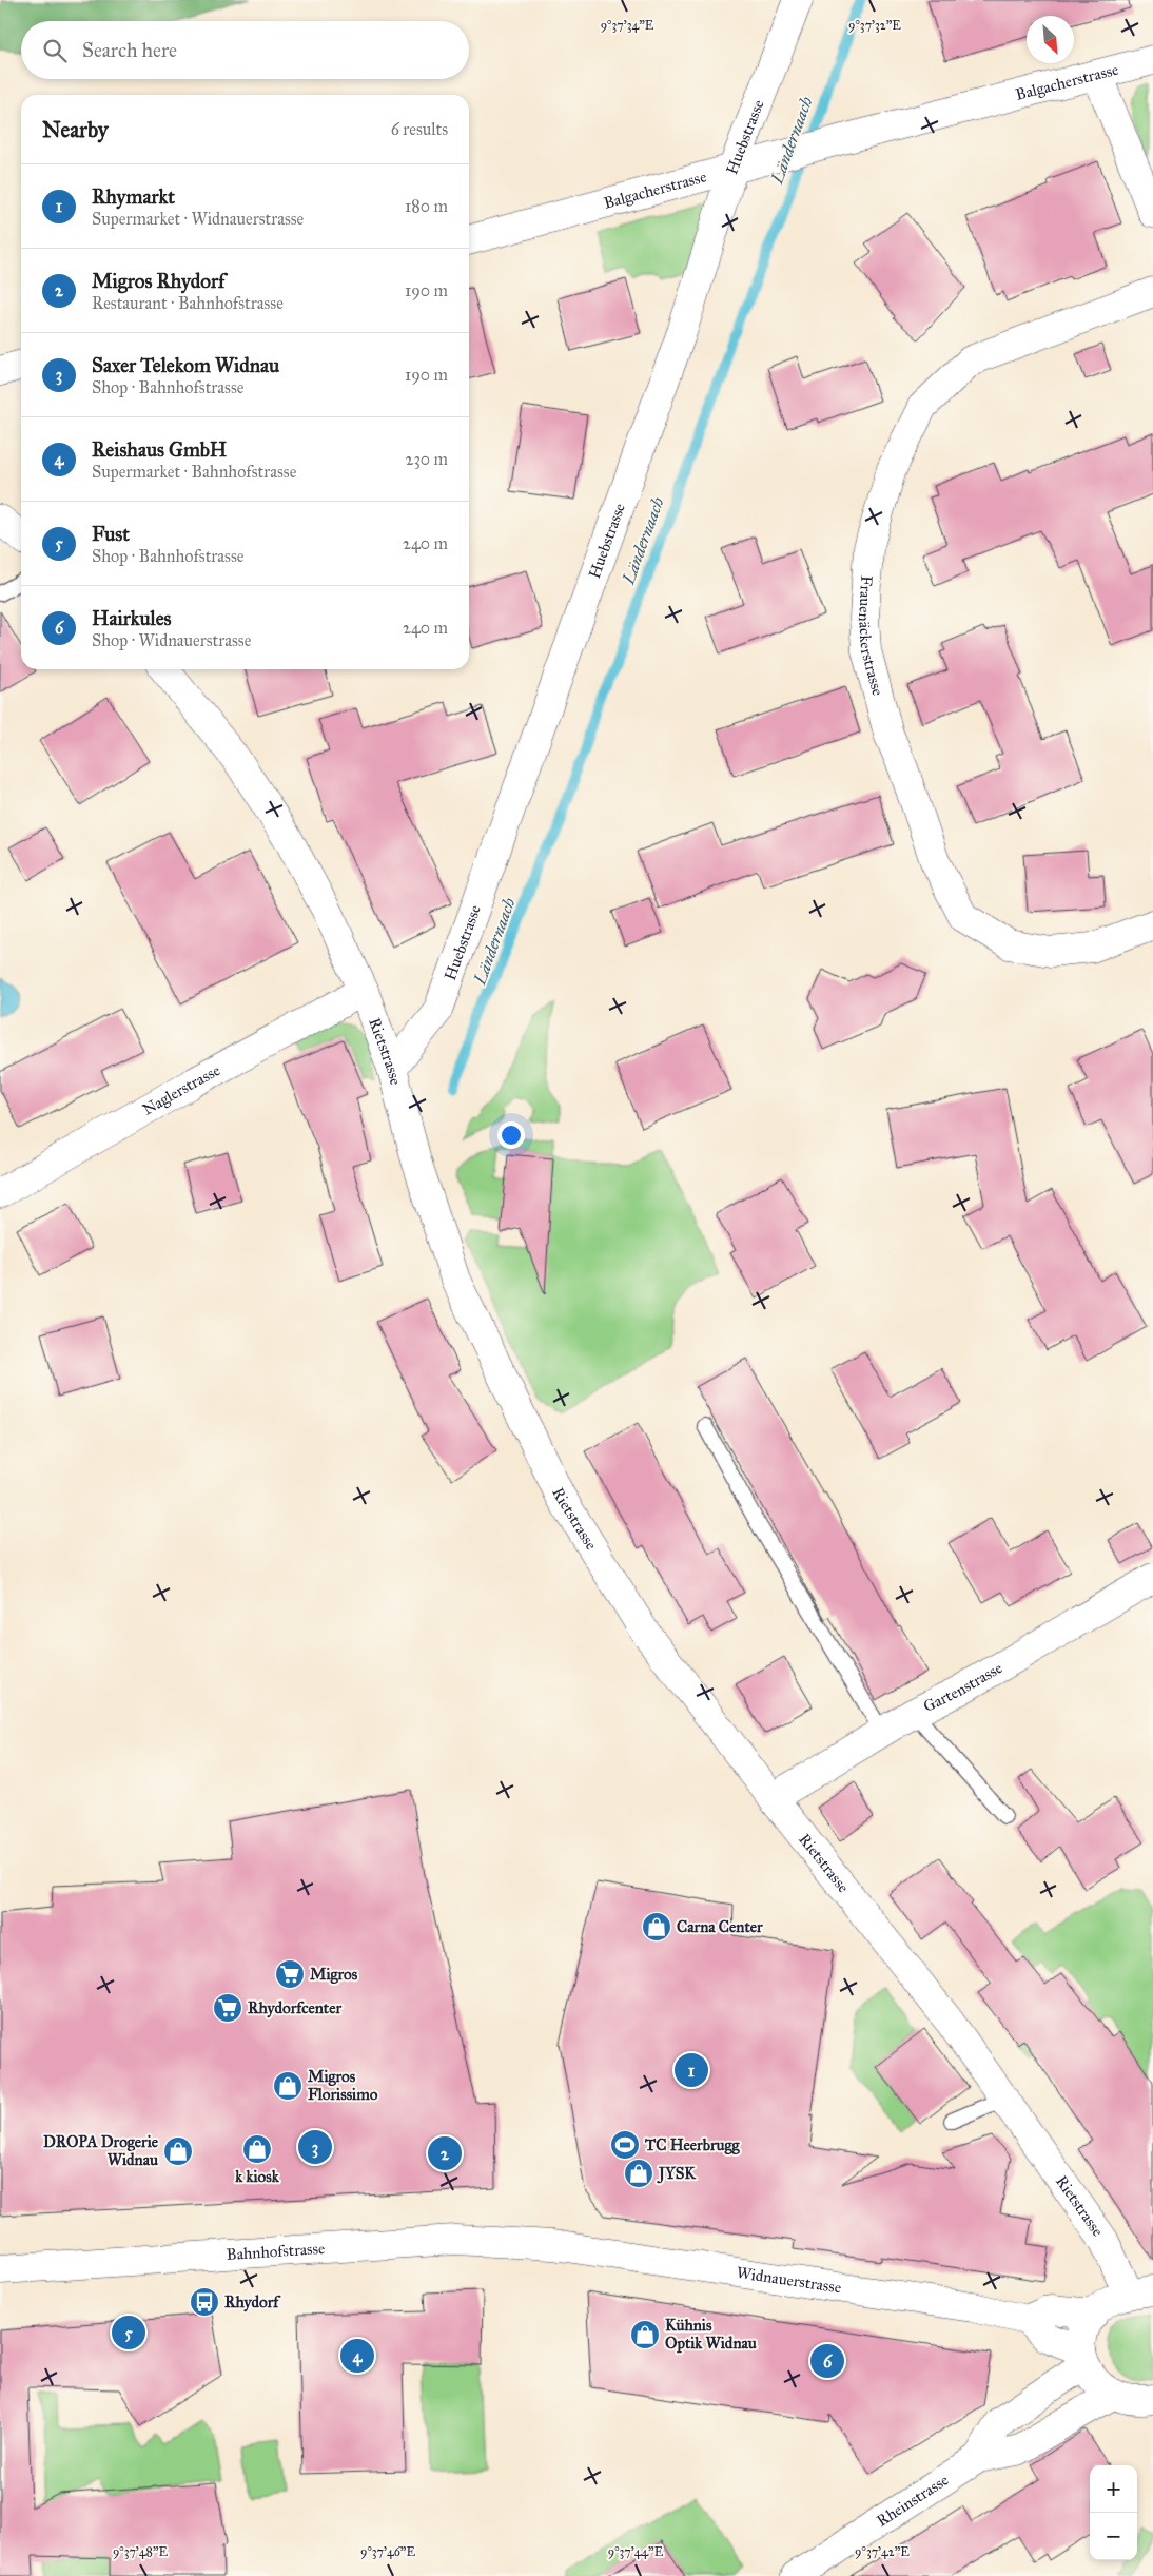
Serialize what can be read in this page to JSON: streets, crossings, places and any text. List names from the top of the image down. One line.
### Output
{"streets":{"street":["Balgacherstrasse","Huebstrasse","Frauenäckerstrasse","Rietstrasse","Naglerstrasse","Gartenstrasse","Bahnhofstrasse","Widnauerstrasse","Rheinstrasse"]},"crossings":[["Balgacherstrasse","Huebstrasse"],["Huebstrasse","Rietstrasse"],["Rietstrasse","Naglerstrasse"],["Rietstrasse","Gartenstrasse"],["Bahnhofstrasse","Widnauerstrasse"],["Widnauerstrasse","Rheinstrasse"]],"water":["Ländernaach"],"places":{"shop":["Carna Center","Migros Florissimo","k kiosk","DROPA Drogerie Widnau","JYSK","Kühnis Optik Widnau"],"supermarket":["Migros","Rhydorfcenter"],"sports":["TC Heerbrugg"],"bus stop":["Rhydorf"]},"north":"bottom right","page":{"search":"Search here","heading":["Nearby","6 results"],"list":[{"mark":"1","name":"Rhymarkt","note":"Supermarket · Widnauerstrasse","value":"180 m"},{"mark":"2","name":"Migros Rhydorf","note":"Restaurant · Bahnhofstrasse","value":"190 m"},{"mark":"3","name":"Saxer Telekom Widnau","note":"Shop · Bahnhofstrasse","value":"190 m"},{"mark":"4","name":"Reishaus GmbH","note":"Supermarket · Bahnhofstrasse","value":"230 m"},{"mark":"5","name":"Fust","note":"Shop · Bahnhofstrasse","value":"240 m"},{"mark":"6","name":"Hairkules","note":"Shop · Widnauerstrasse","value":"240 m"}],"pins":["1","3","2","5","4","6"],"map_buttons":["+","−"]},"coordinates":["9°37'34\"E","9°37'32\"E","9°37'48\"E","9°37'46\"E","9°37'44\"E","9°37'42\"E"]}
